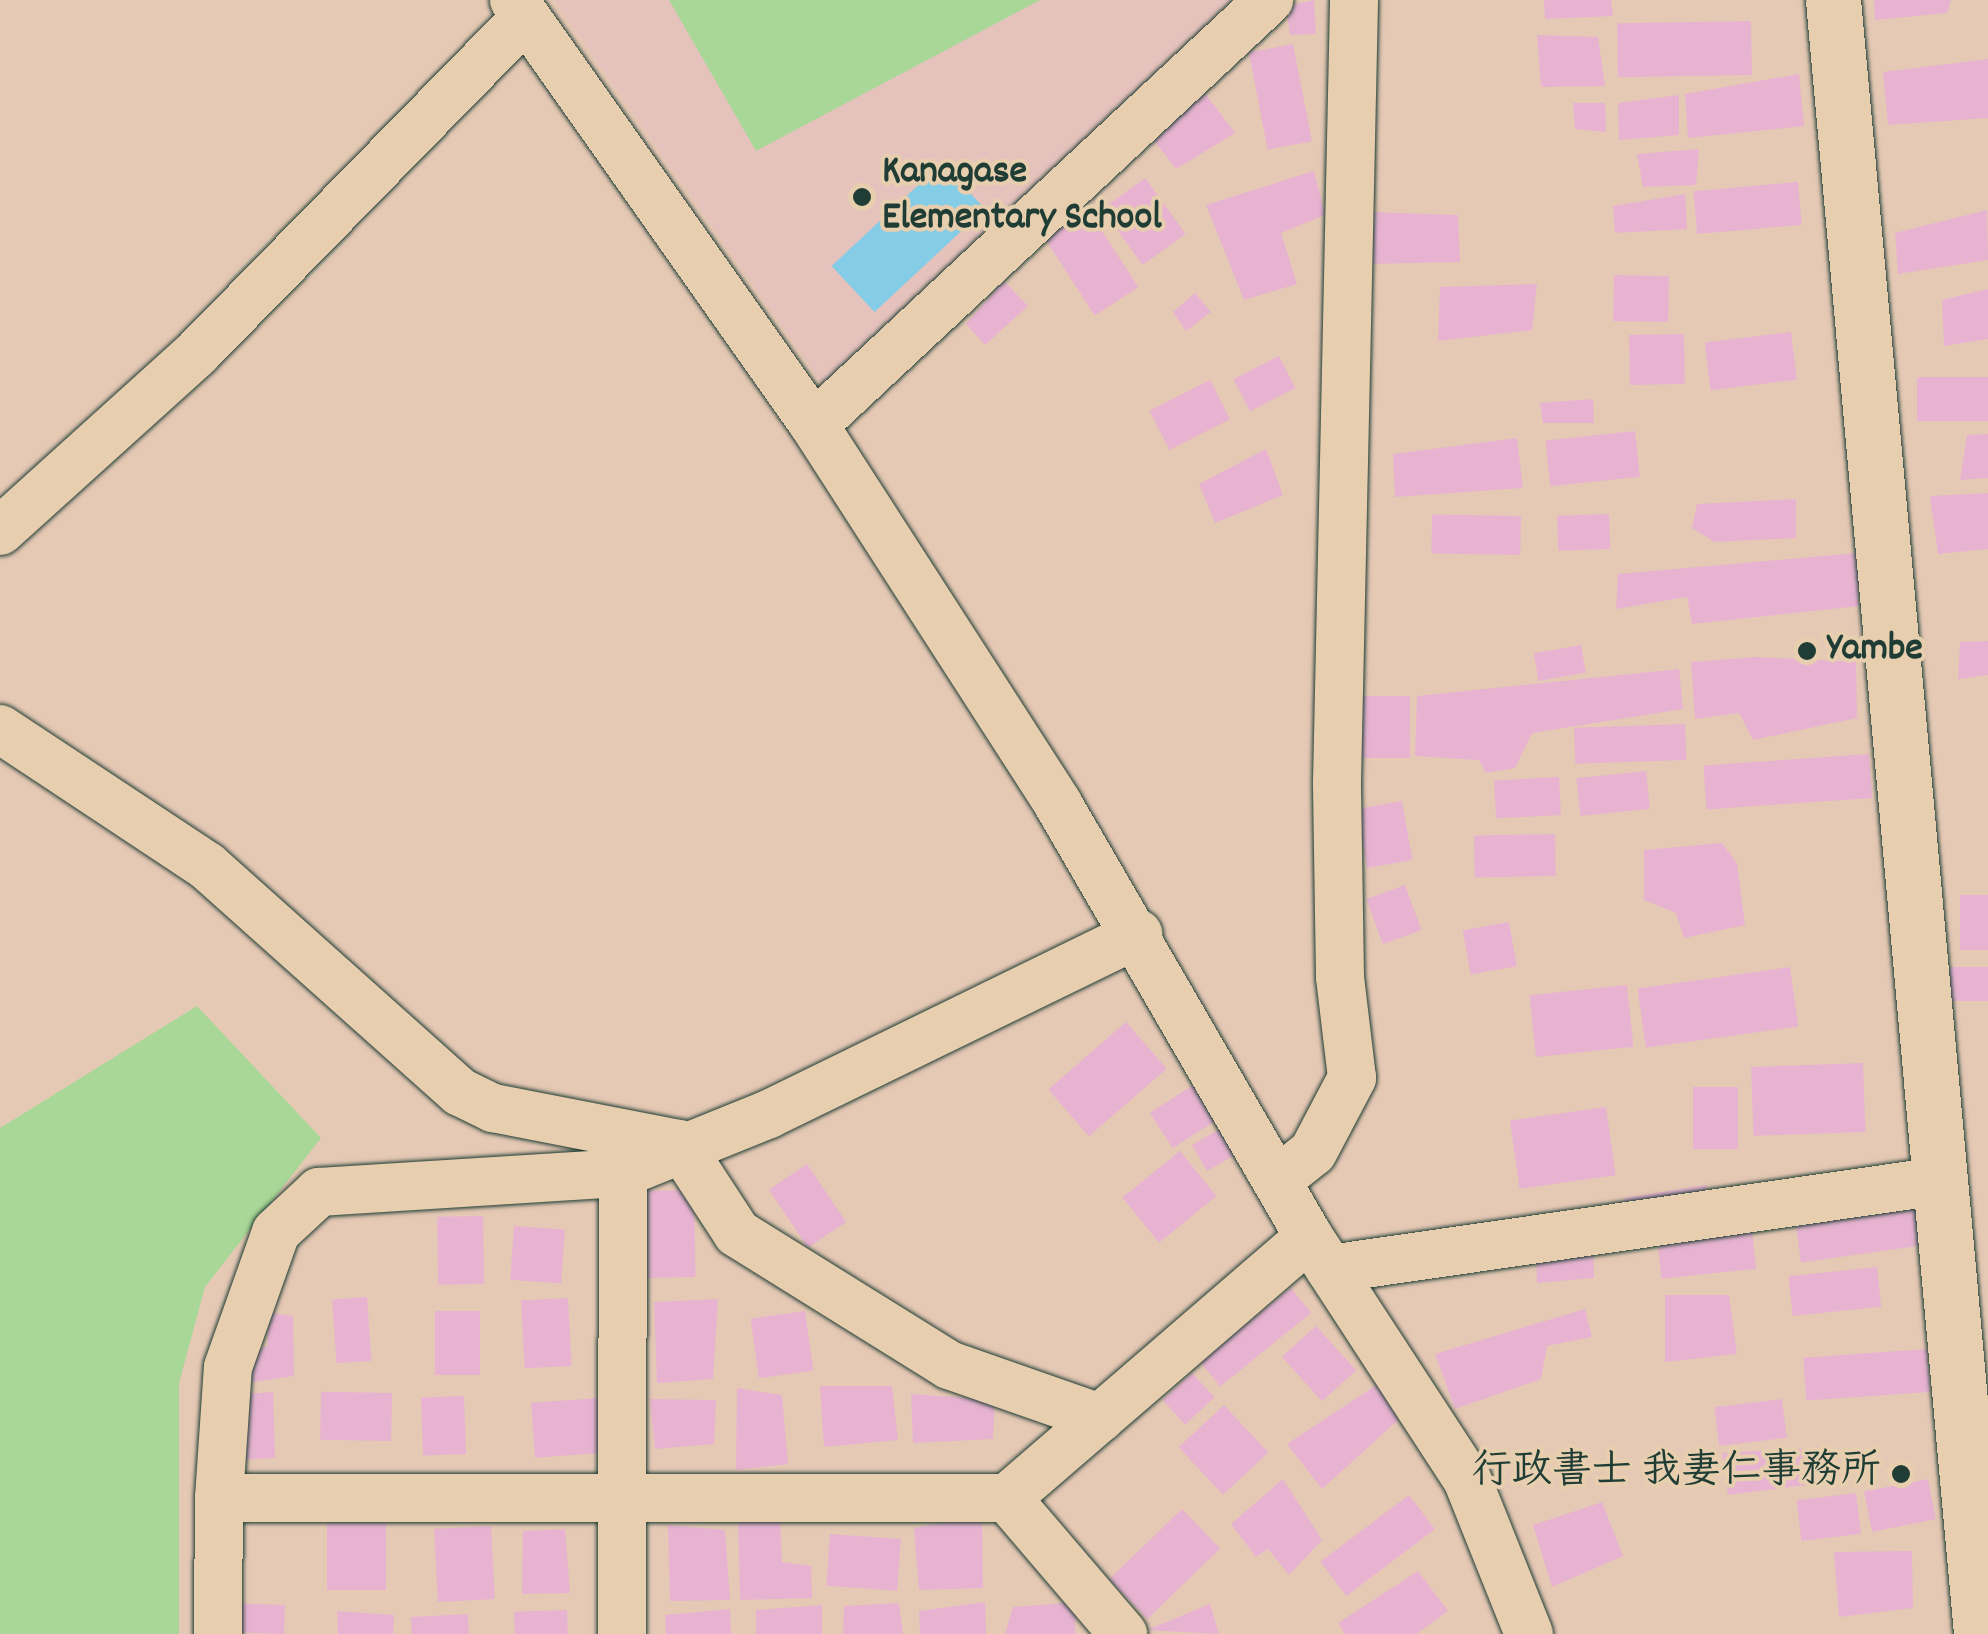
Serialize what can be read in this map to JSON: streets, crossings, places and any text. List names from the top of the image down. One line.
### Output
{"places":["Kanagase Elementary School","Yambe","行政書士 我妻仁事務所"]}
